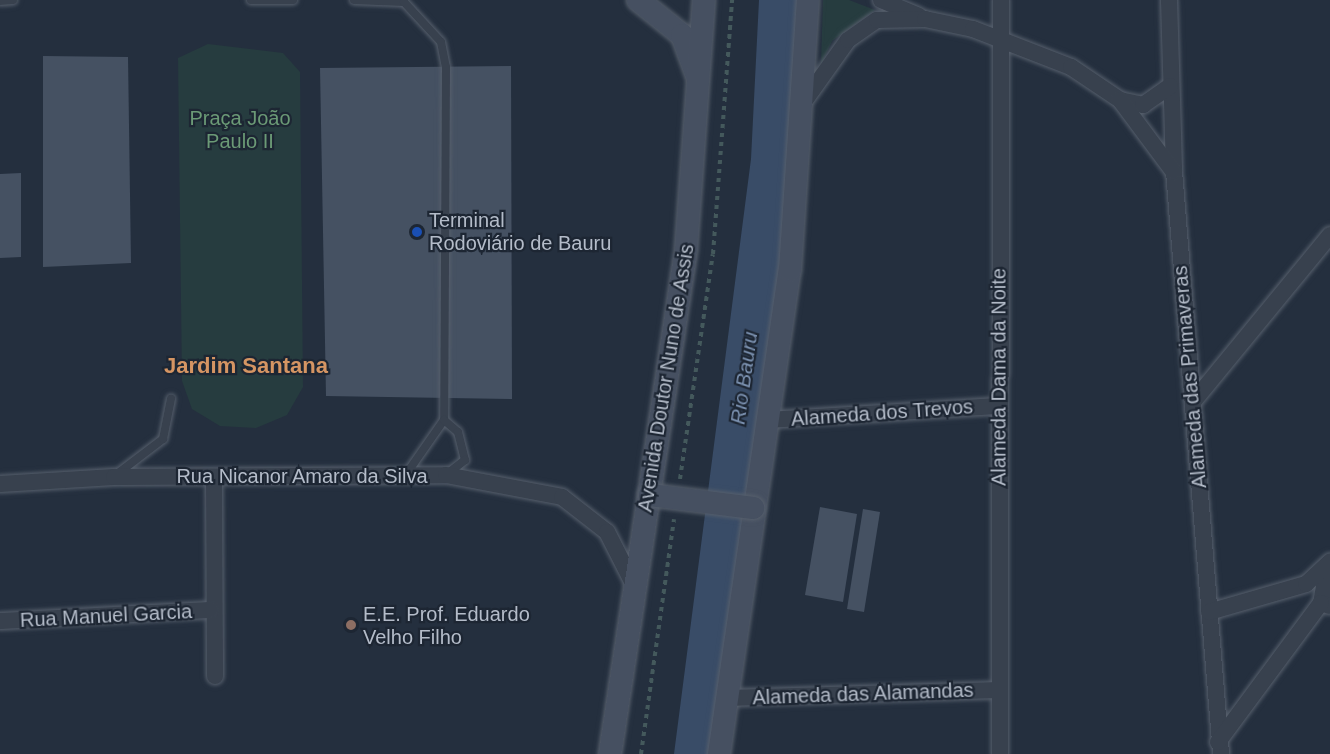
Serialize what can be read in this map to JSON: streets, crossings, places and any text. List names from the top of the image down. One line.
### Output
{"streets":{"main road":["Avenida Doutor Nuno de Assis"],"street":["Alameda Dama da Noite","Alameda das Primaveras","Alameda dos Trevos","Rua Nicanor Amaro da Silva","Rua Manuel Garcia","Alameda das Alamandas"]},"crossings":[["Alameda Dama da Noite","Alameda dos Trevos"],["Alameda Dama da Noite","Alameda das Alamandas"],["Avenida Doutor Nuno de Assis","Rua Nicanor Amaro da Silva"]],"districts":["Jardim Santana"],"water":["Rio Bauru"],"parks":["Praça João Paulo II"],"places":["Terminal Rodoviário de Bauru","E.E. Prof. Eduardo Velho Filho"]}
